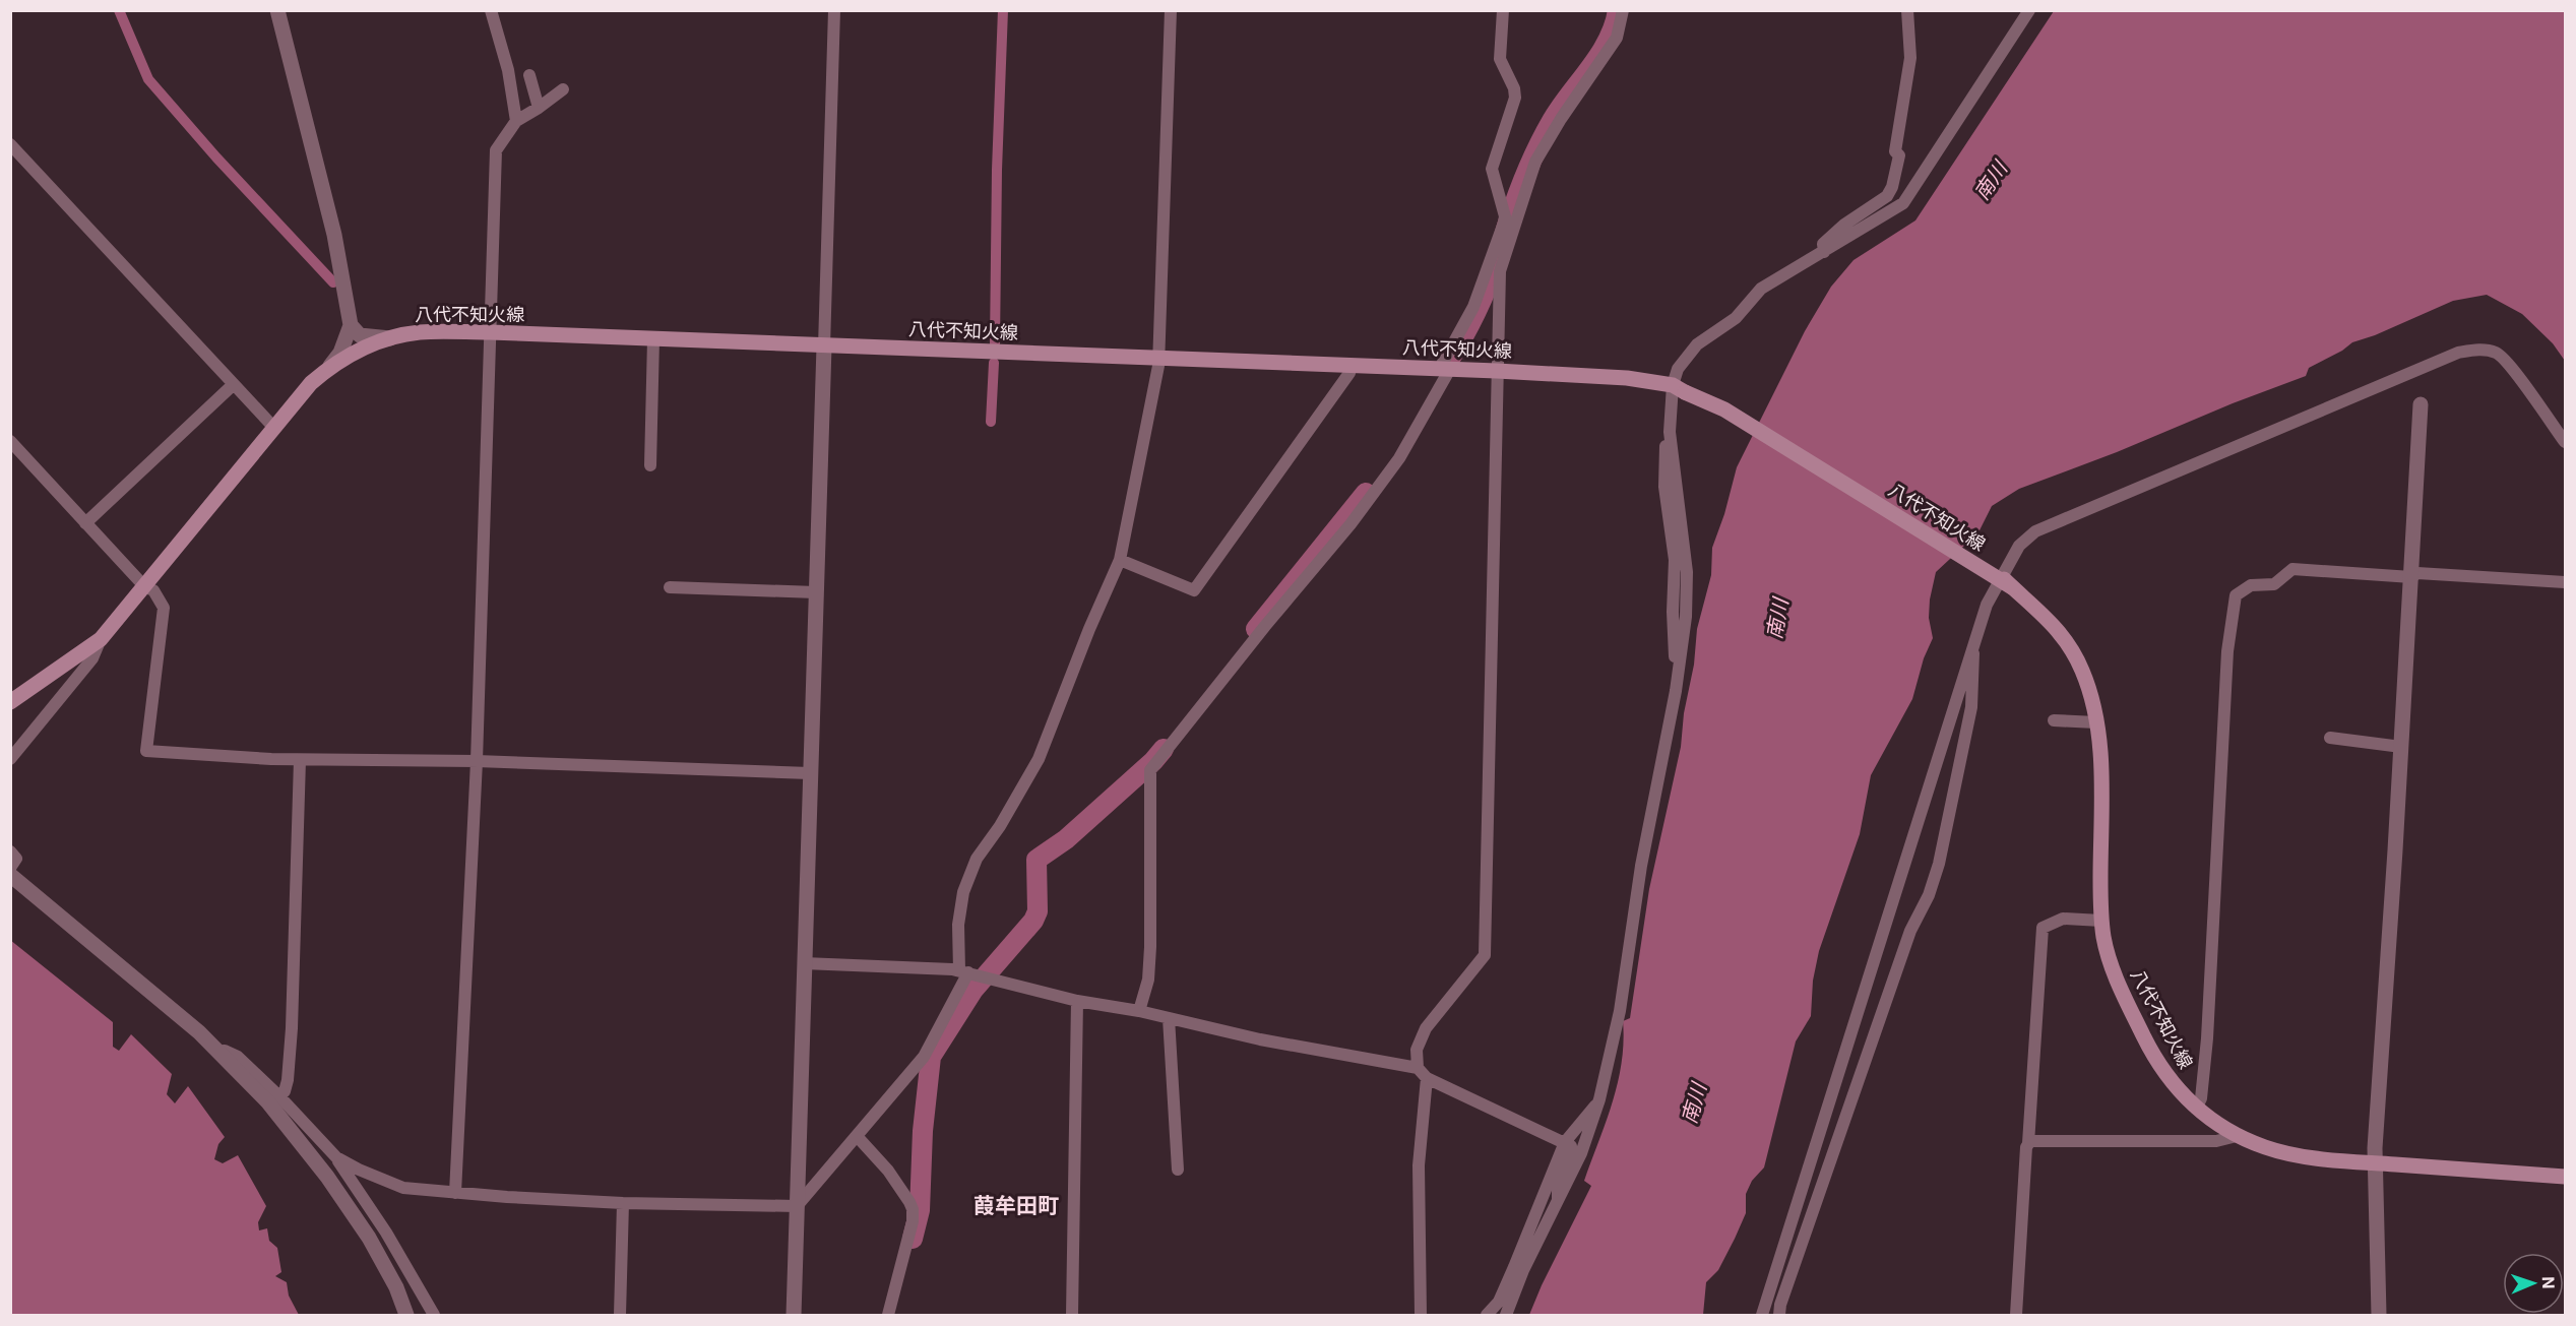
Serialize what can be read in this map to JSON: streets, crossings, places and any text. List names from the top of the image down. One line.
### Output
{"streets":{"main road":["八代不知火線"]},"districts":["葭牟田町"],"water":["南川"],"north":"right"}
